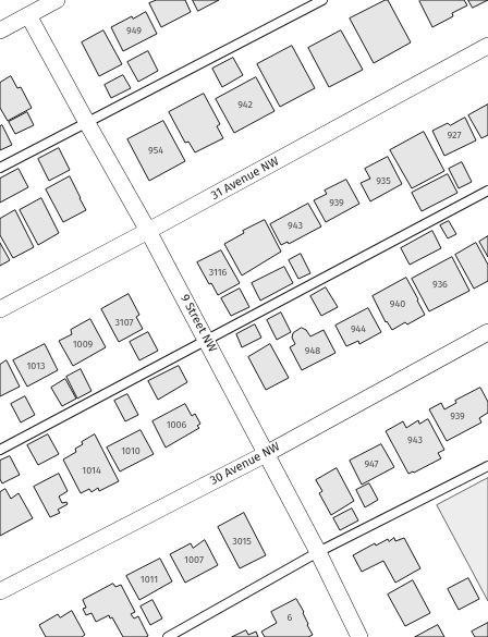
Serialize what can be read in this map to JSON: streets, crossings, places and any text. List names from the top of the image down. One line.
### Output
{"streets":{"street":["31 Avenue NW","9 Street NW","30 Avenue NW"]},"crossings":[["31 Avenue NW","9 Street NW"],["9 Street NW","30 Avenue NW"]],"house_numbers":["949","942","927","954","935","939","943","3116","936","940","3107","944","1009","948","1013","939","1006","943","1010","947","1014","3015","1007","1011","6"]}
